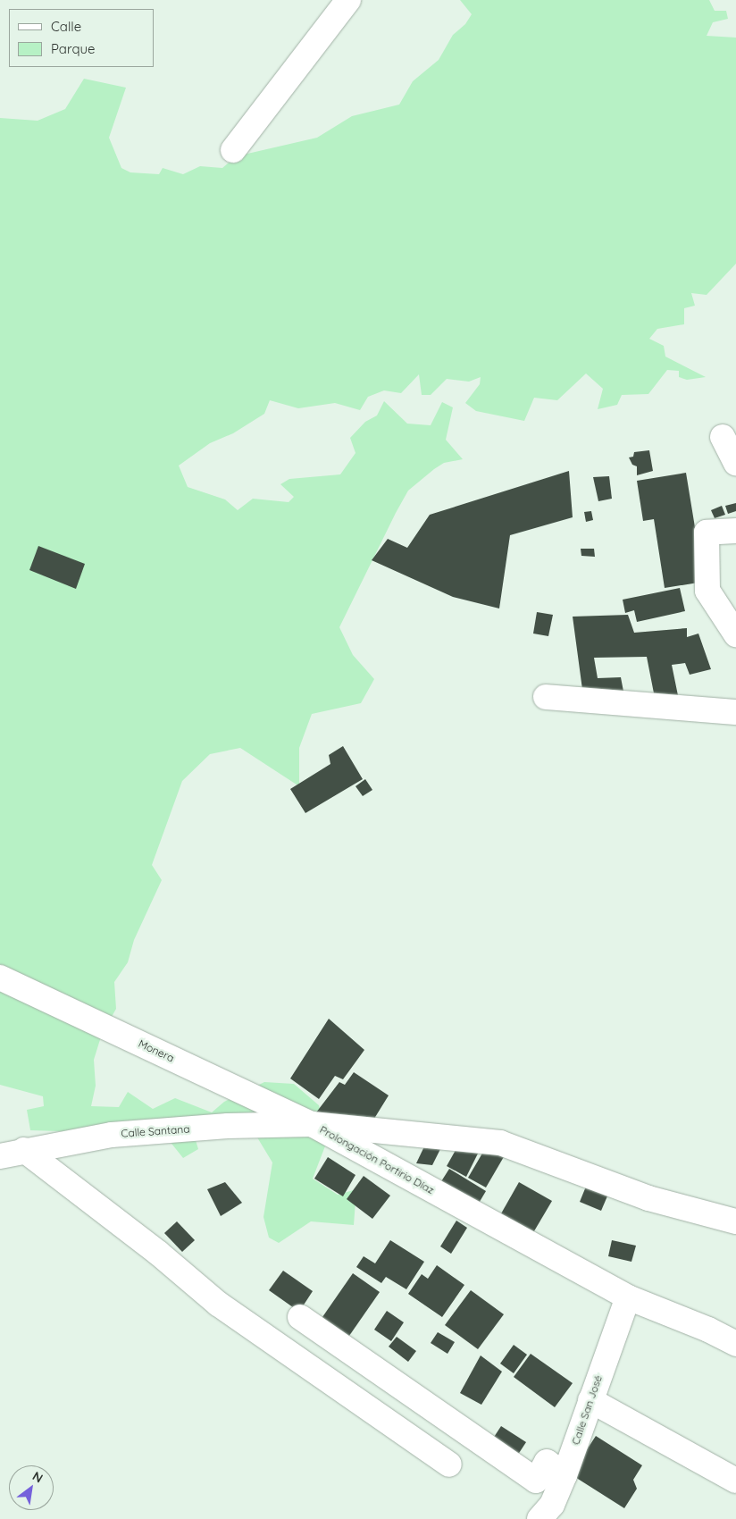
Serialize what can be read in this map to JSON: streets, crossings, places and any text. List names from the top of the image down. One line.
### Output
{"streets":{"street":["Monera","Calle Santana","Prolongación Porfirio Díaz","Calle San José"]},"crossings":[["Monera","Calle Santana"],["Monera","Prolongación Porfirio Díaz"],["Calle Santana","Prolongación Porfirio Díaz"],["Prolongación Porfirio Díaz","Calle San José"]],"legend":["Calle","Parque"],"north":"top right"}
